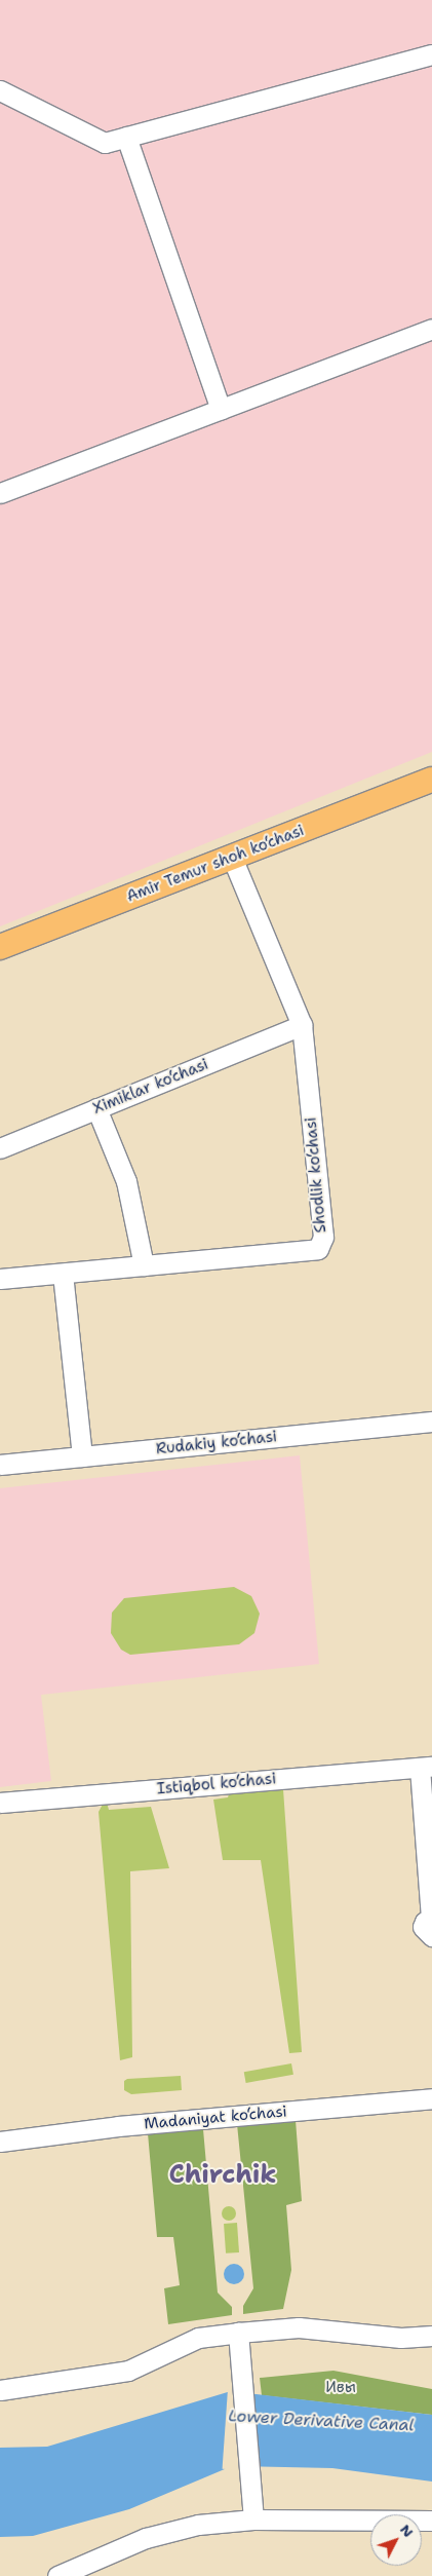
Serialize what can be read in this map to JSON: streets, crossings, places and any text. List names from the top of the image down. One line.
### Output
{"streets":{"main road":["Amir Temur shoh ko‘chasi"],"street":["Ximiklar ko‘chasi","Shodlik ko‘chasi","Rudakiy ko‘chasi","Istiqbol ko‘chasi","Madaniyat ko‘chasi"]},"crossings":[["Amir Temur shoh ko‘chasi","Shodlik ko‘chasi"],["Ximiklar ko‘chasi","Shodlik ko‘chasi"]],"districts":["Chirchik"],"water":["Lower Derivative Canal"],"parks":["Ивы"],"north":"top right"}
